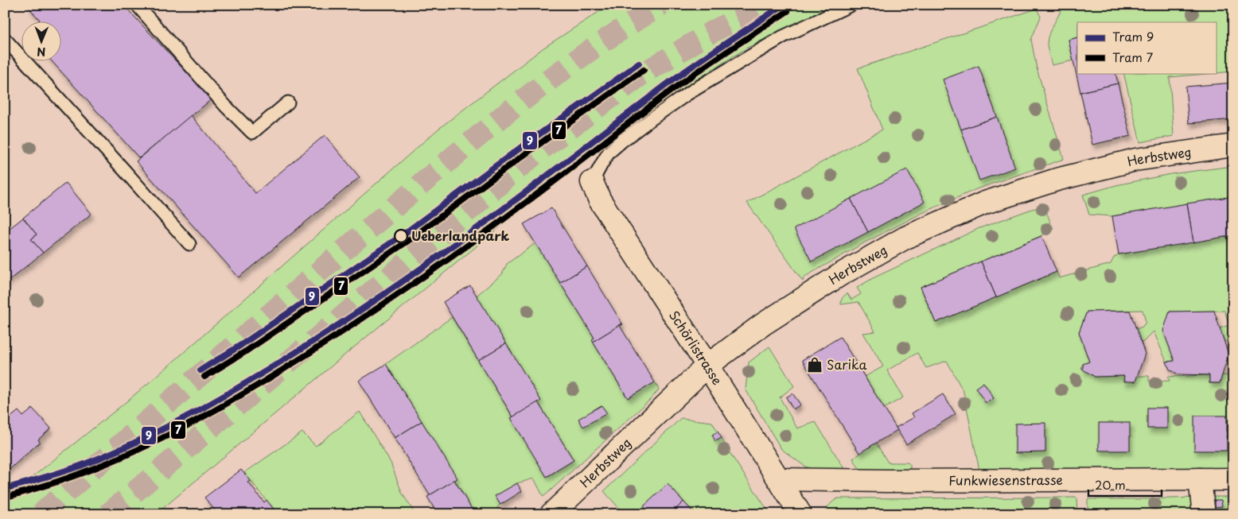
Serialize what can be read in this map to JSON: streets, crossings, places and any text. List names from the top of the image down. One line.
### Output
{"streets":{"street":["Herbstweg","Schörlistrasse","Funkwiesenstrasse"]},"crossings":[["Herbstweg","Schörlistrasse"],["Schörlistrasse","Funkwiesenstrasse"]],"places":{"other":["Ueberlandpark"],"shop":["Sarika"]},"lines":["tram line 9","tram line 7"],"legend":["Tram 9","Tram 7"],"scale_bar":"20 m","north":"bottom"}
